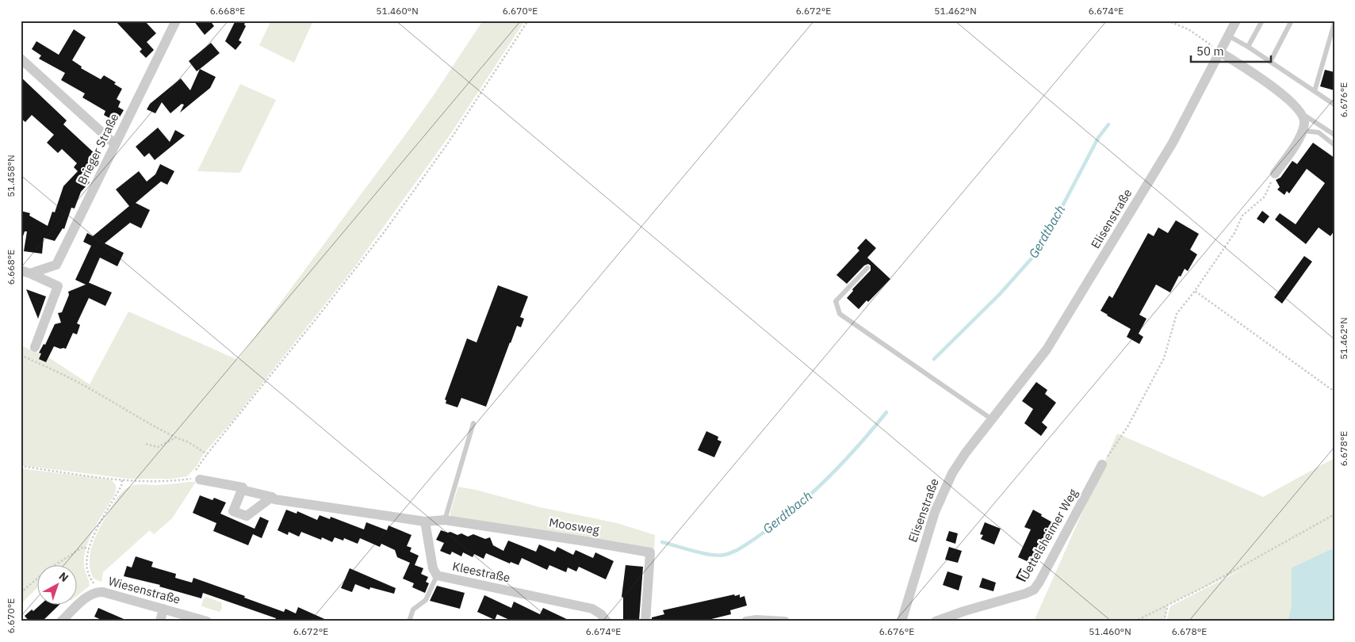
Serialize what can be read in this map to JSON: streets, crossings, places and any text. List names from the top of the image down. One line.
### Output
{"streets":{"street":["Brieger Straße","Elisenstraße","Moosweg","Uettelsheimer Weg","Kleestraße","Wiesenstraße"]},"crossings":[["Moosweg","Kleestraße"]],"water":["Gerdtbach"],"scale_bar":"50 m","north":"top right","coordinates":["6.668°E","51.460°N","6.670°E","6.672°E","51.462°N","6.674°E","6.676°E","51.458°N","6.678°E"]}
